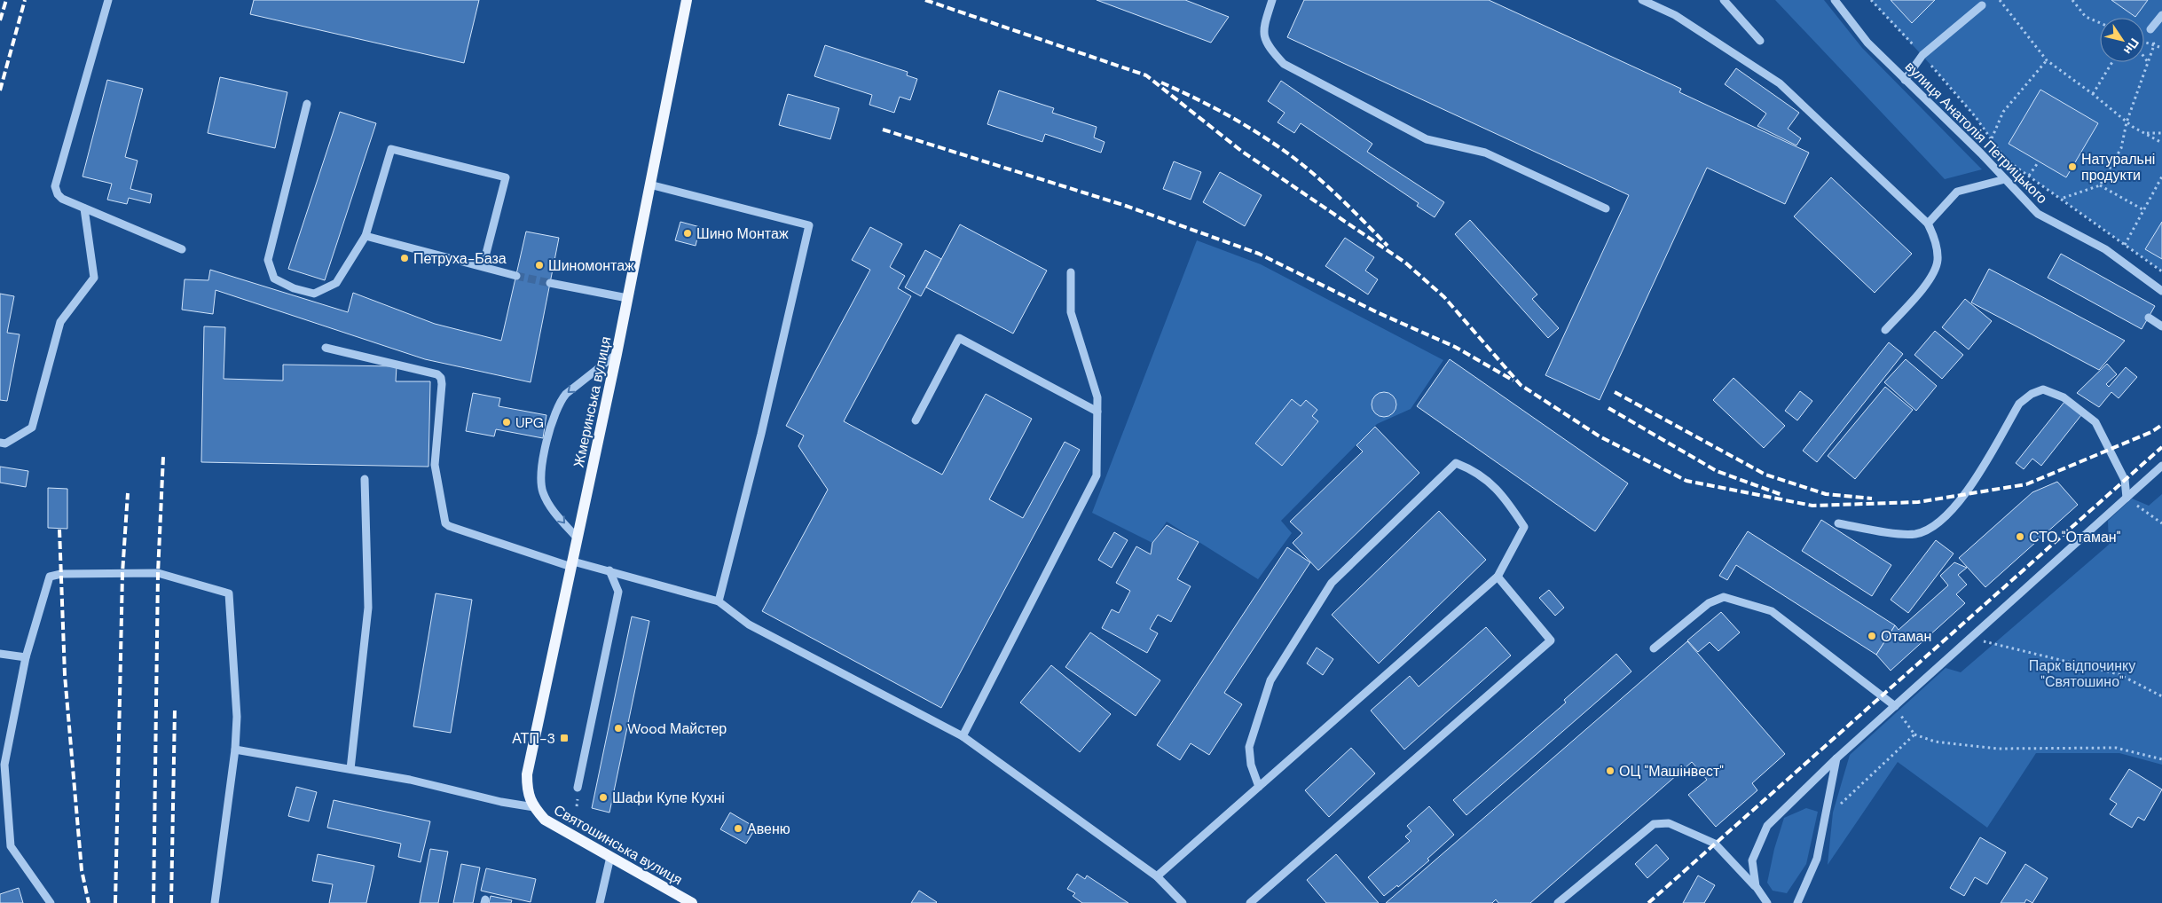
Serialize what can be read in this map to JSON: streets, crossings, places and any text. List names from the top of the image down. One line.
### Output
{"streets":{"main road":["Жмеринська вулиця","Святошинська вулиця"],"street":["вулиця Анатолія Петрицького"]},"crossings":[["Жмеринська вулиця","Святошинська вулиця"]],"parks":["Парк відпочинку \"Святошино\""],"places":{"other":["Натуральні продукти","Шино Монтаж","Петруха-База","Шиномонтаж","UPG","СТО \"Отаман\"","Отаман","Wood Майстер","ОЦ \"Машінвест\"","Шафи Купе Кухні","Авеню"],"transit":["АТП-3"]},"north":"bottom right"}
